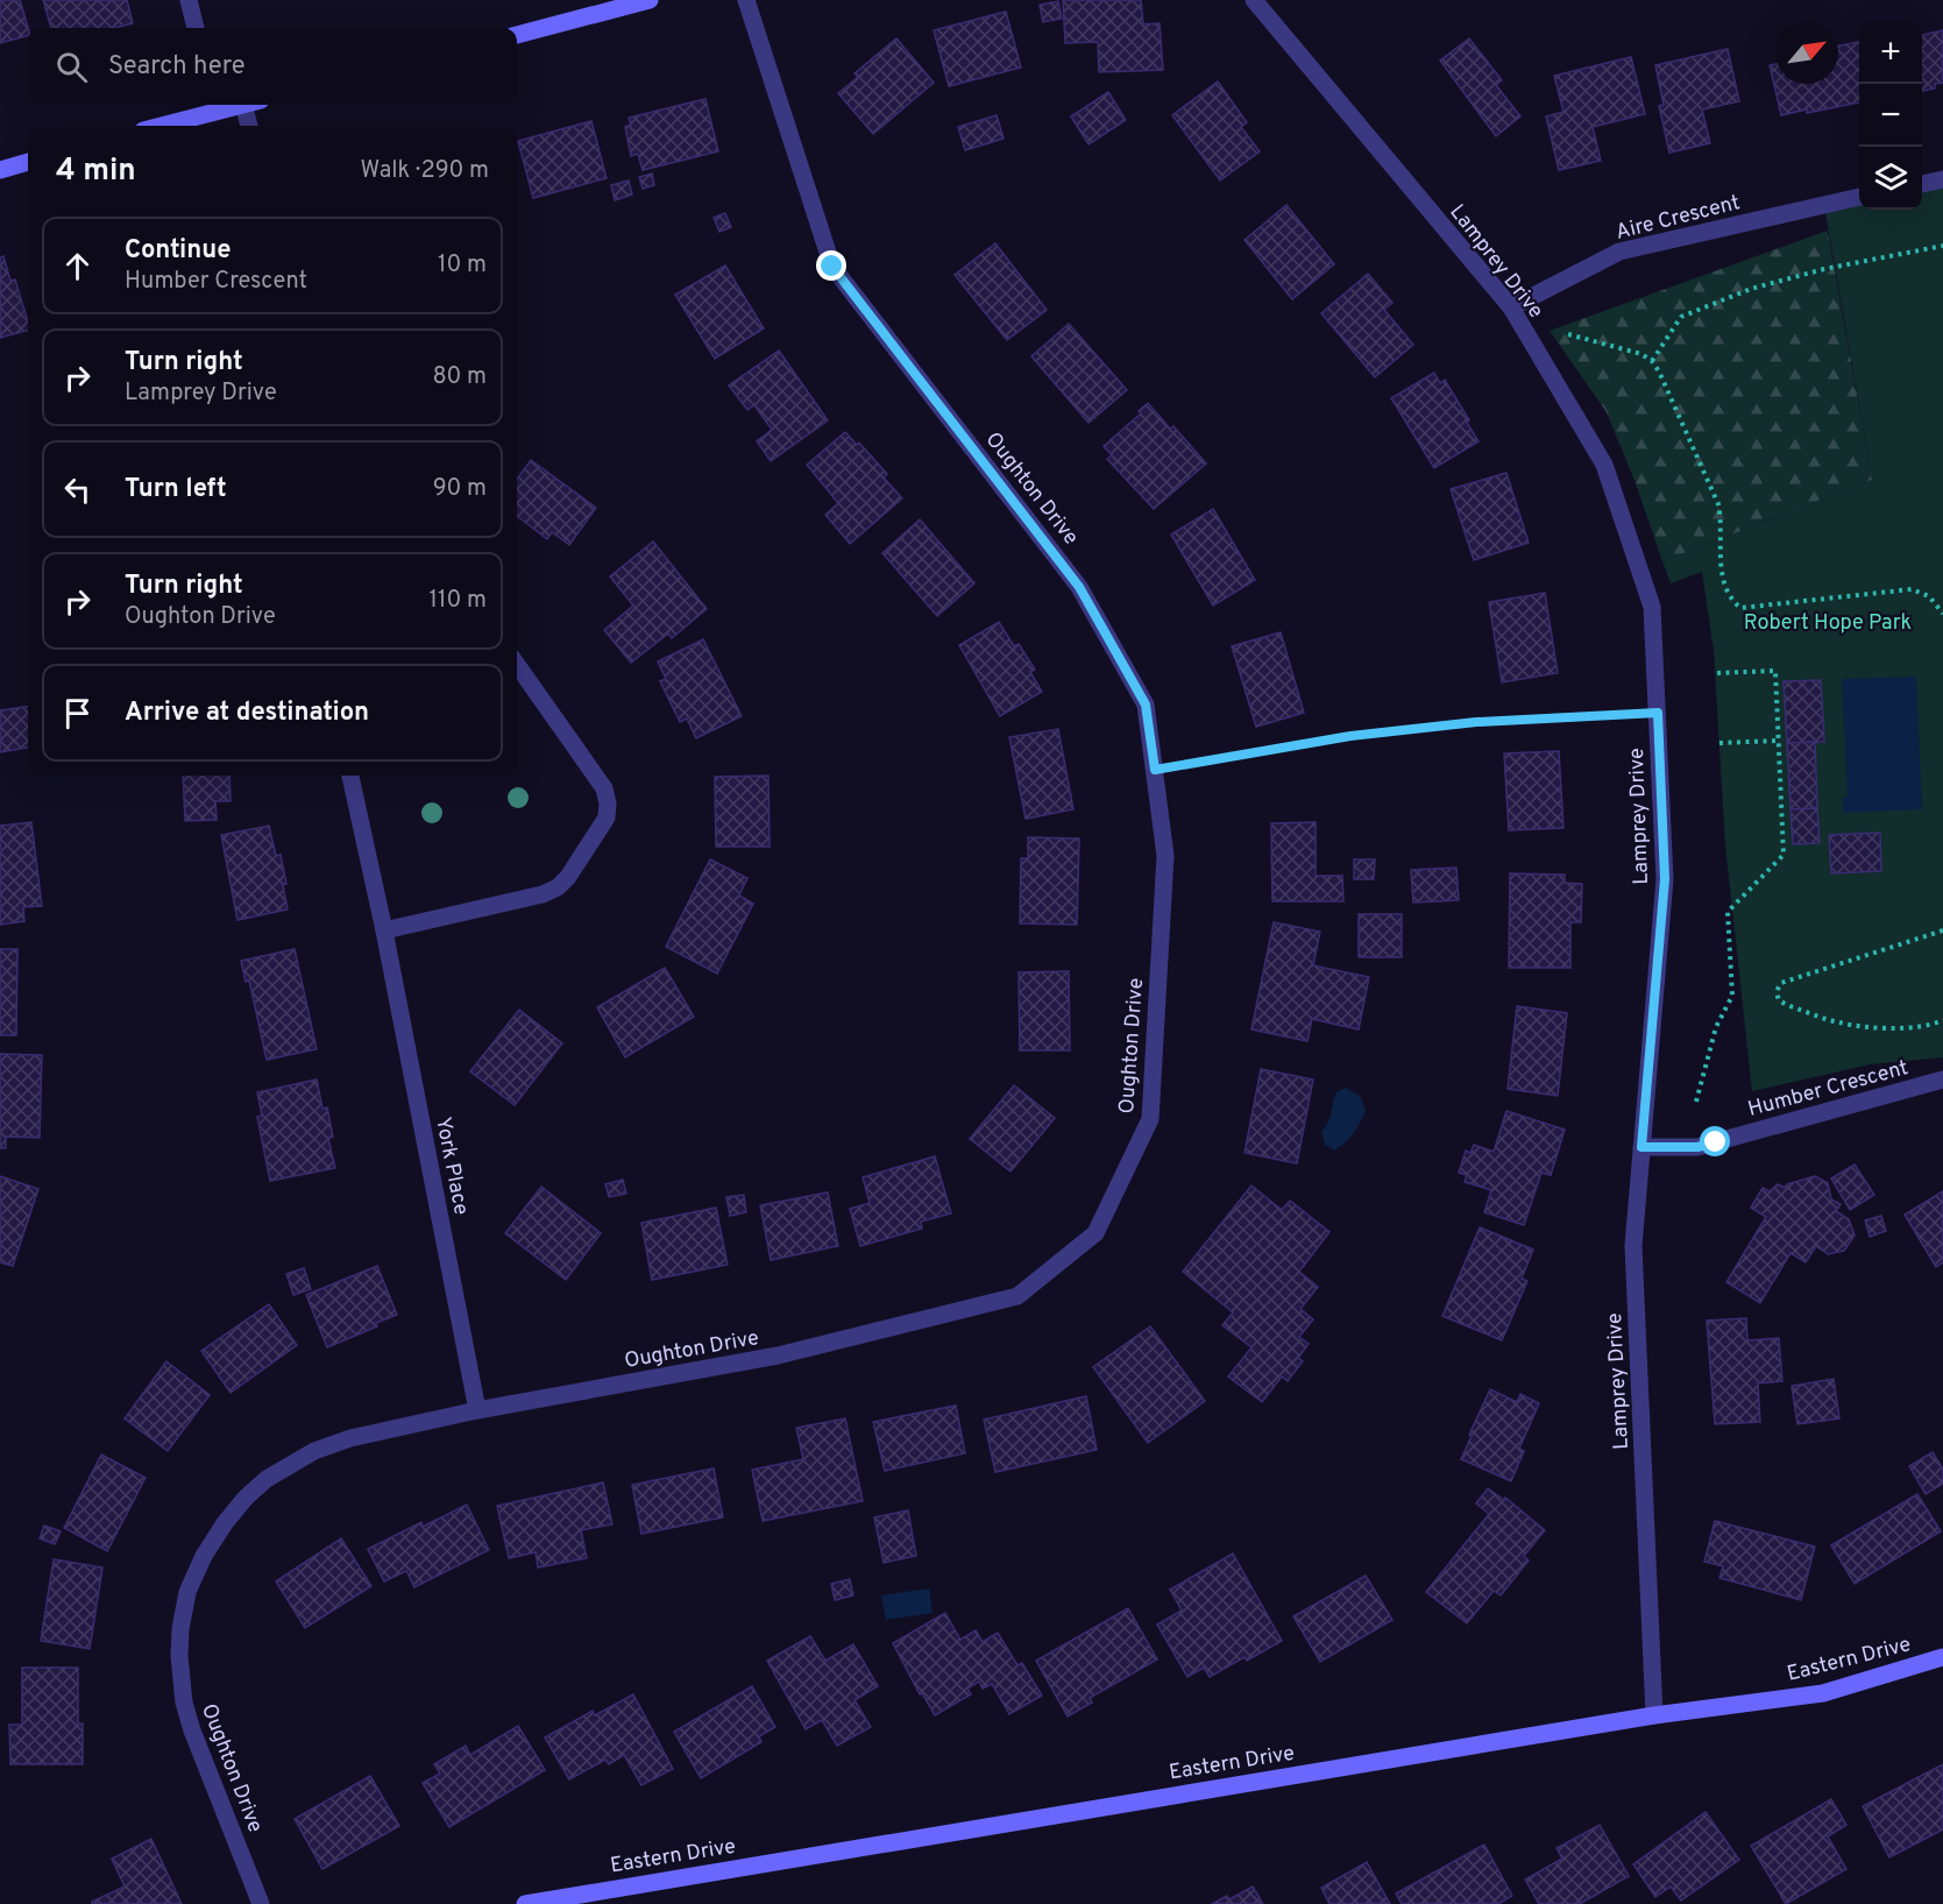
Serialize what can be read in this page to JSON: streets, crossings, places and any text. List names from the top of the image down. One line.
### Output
{"streets":{"street":["Aire Crescent","Lamprey Drive","Oughton Drive","Humber Crescent","York Place","Eastern Drive"]},"crossings":[["Aire Crescent","Lamprey Drive"],["Lamprey Drive","Humber Crescent"],["Lamprey Drive","Eastern Drive"],["Oughton Drive","York Place"]],"parks":["Robert Hope Park"],"north":"top right","page":{"map_buttons":["+","−"],"search":"Search here","heading":["4 min","Walk · 290 m"],"list":[["Continue","Humber Crescent","10 m"],["Turn right","Lamprey Drive","80 m"],["Turn left","90 m"],["Turn right","Oughton Drive","110 m"],"Arrive at destination"]}}
